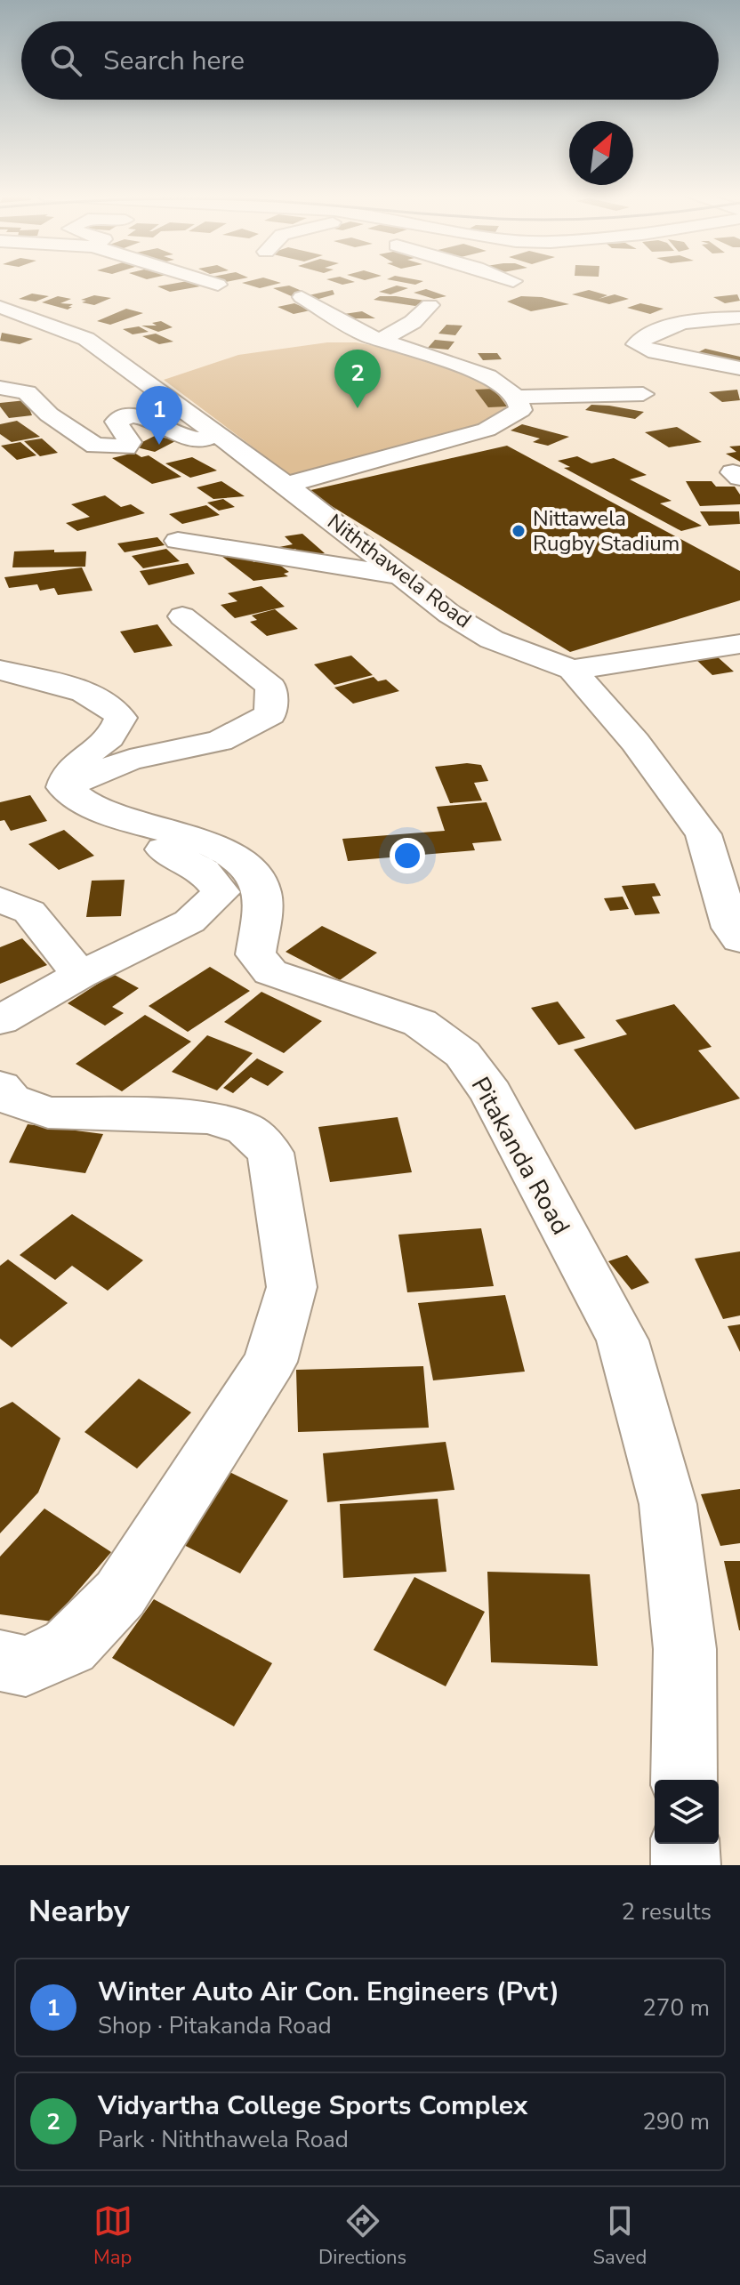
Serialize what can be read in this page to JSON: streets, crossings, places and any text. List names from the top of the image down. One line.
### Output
{"streets":{"street":["Niththawela Road","Pitakanda Road"]},"places":["Nittawela Rugby Stadium"],"north":"top right","page":{"search":"Search here","pins":["2","1"],"heading":["Nearby","2 results"],"list":[{"mark":"1","name":"Winter Auto Air Con. Engineers (Pvt)","note":"Shop · Pitakanda Road","value":"270 m"},{"mark":"2","name":"Vidyartha College Sports Complex","note":"Park · Niththawela Road","value":"290 m"}],"nav":["Map","Directions","Saved"]}}
